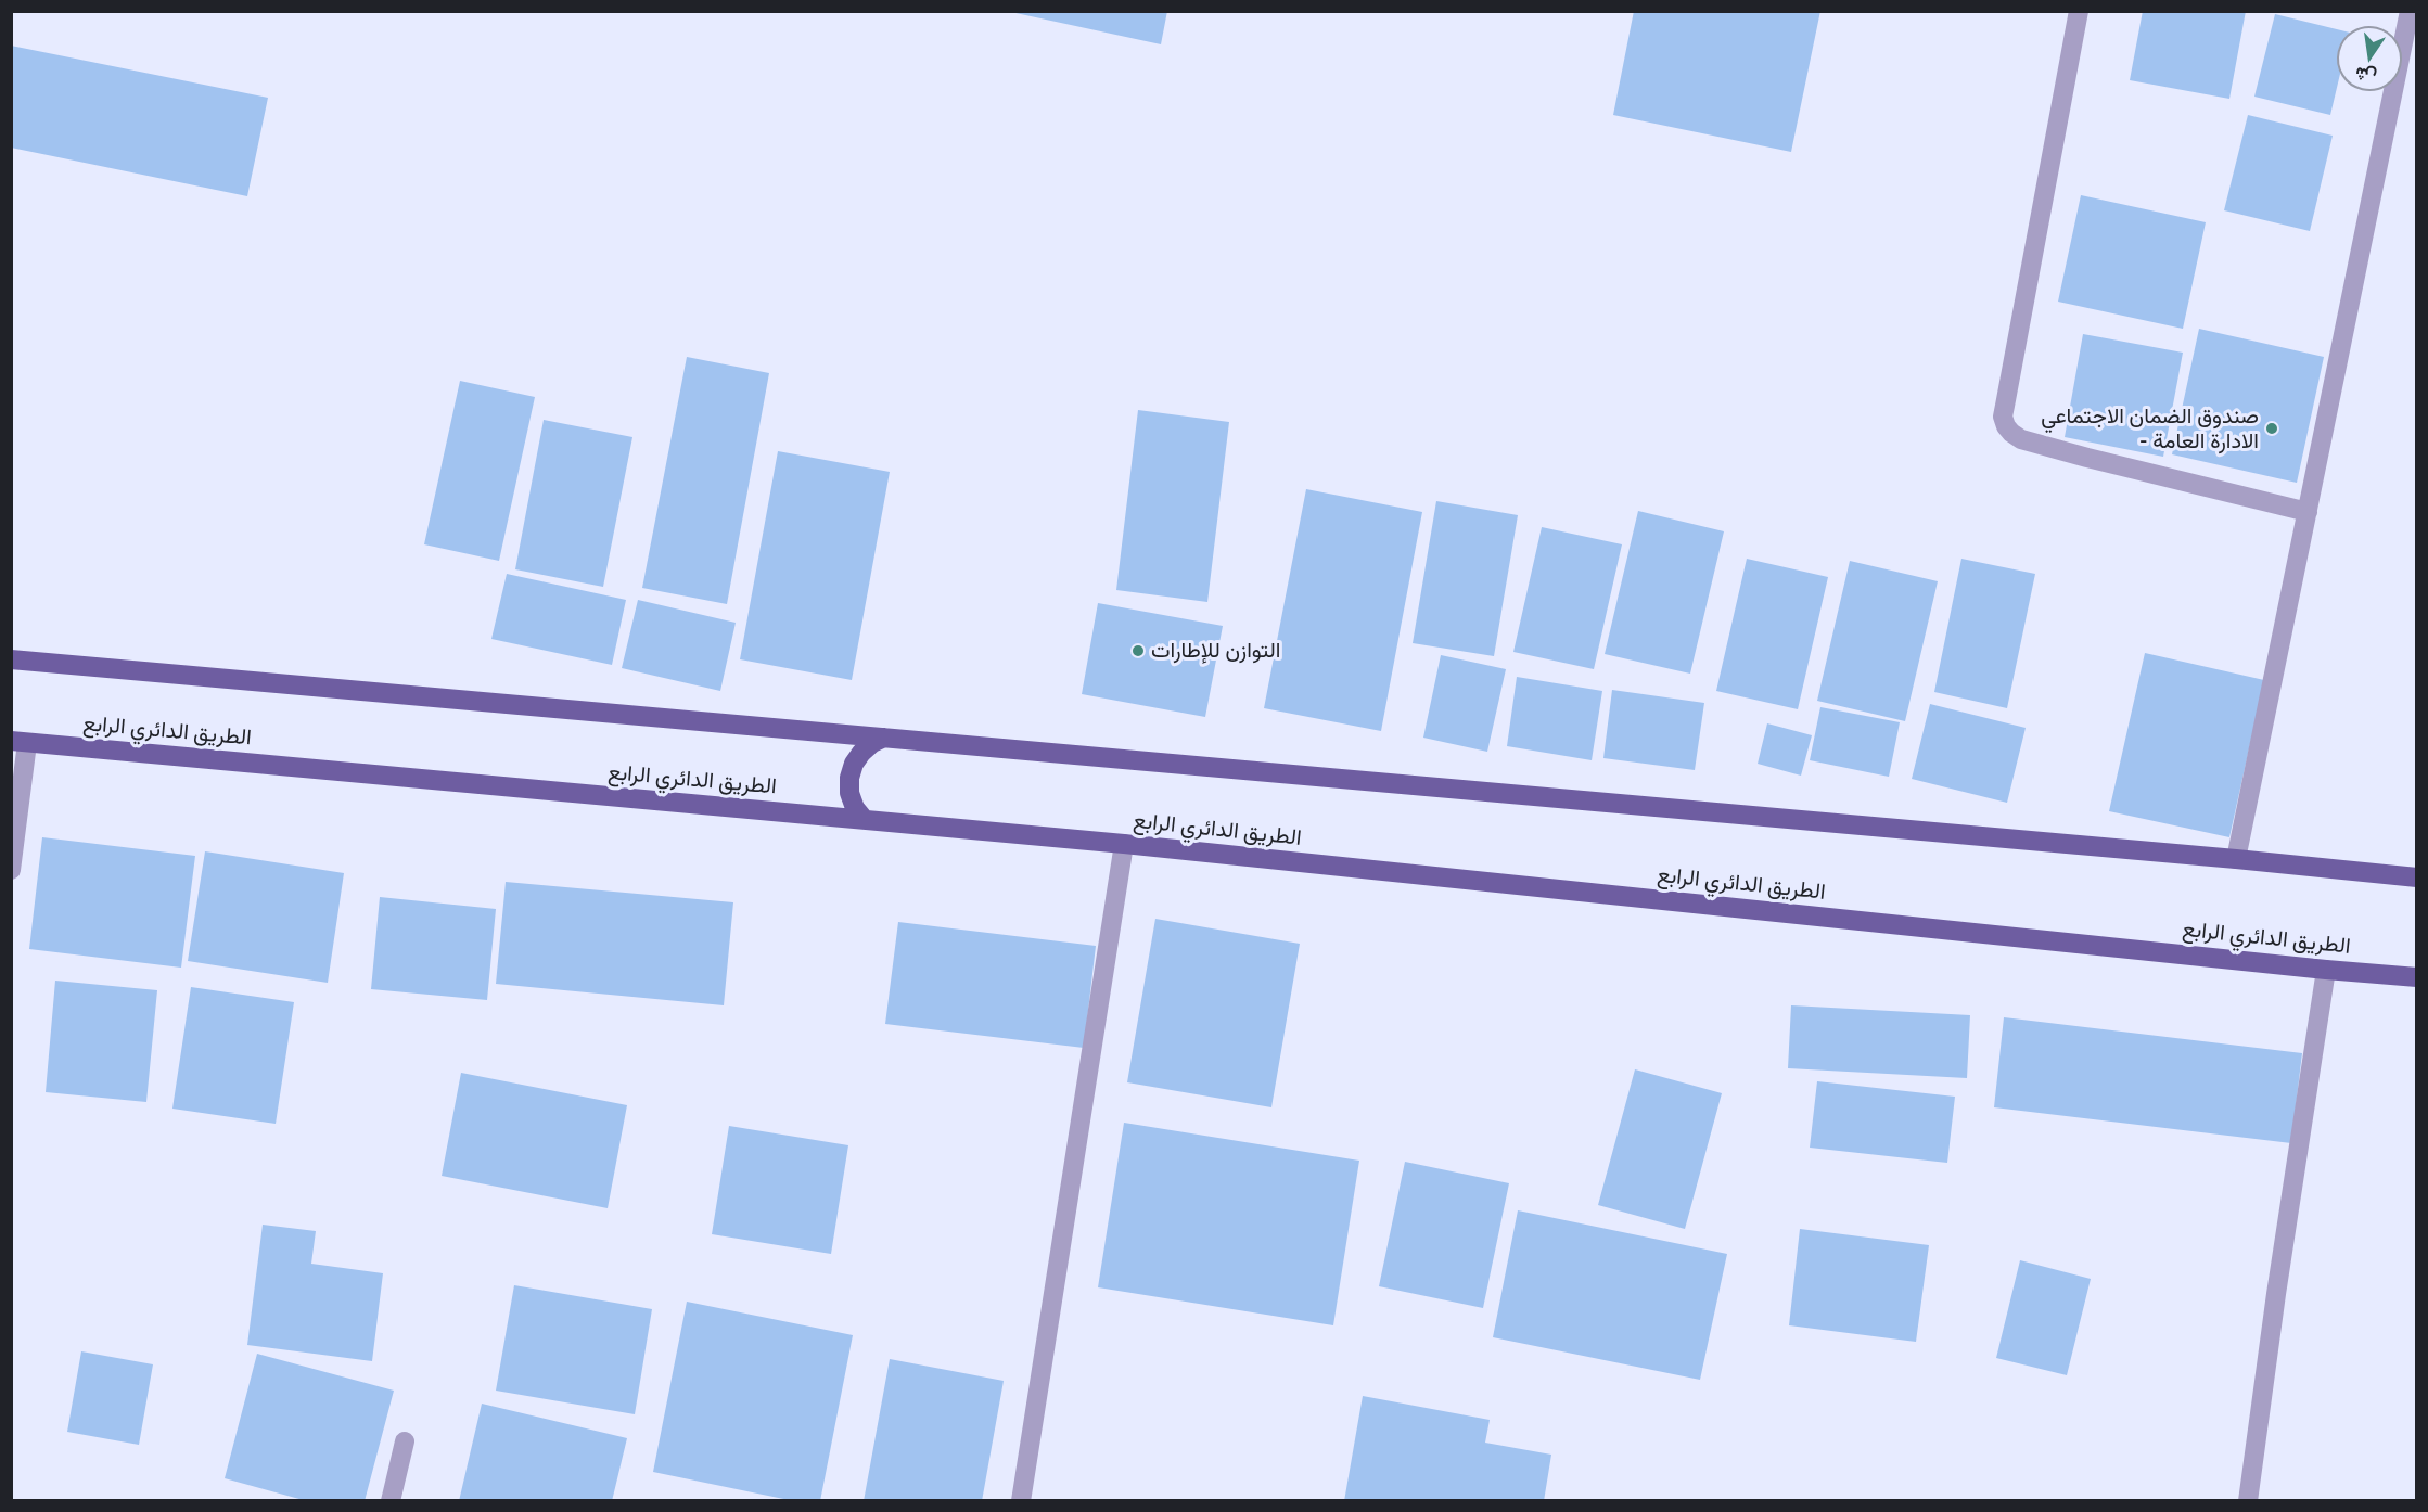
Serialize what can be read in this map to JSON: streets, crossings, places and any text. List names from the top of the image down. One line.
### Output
{"streets":{"main road":["الطريق الدائري الرابع"]},"places":["صندوق الضمان الاجتماعي - الادارة العامة","التوازن للإطارات"],"north":"bottom"}
